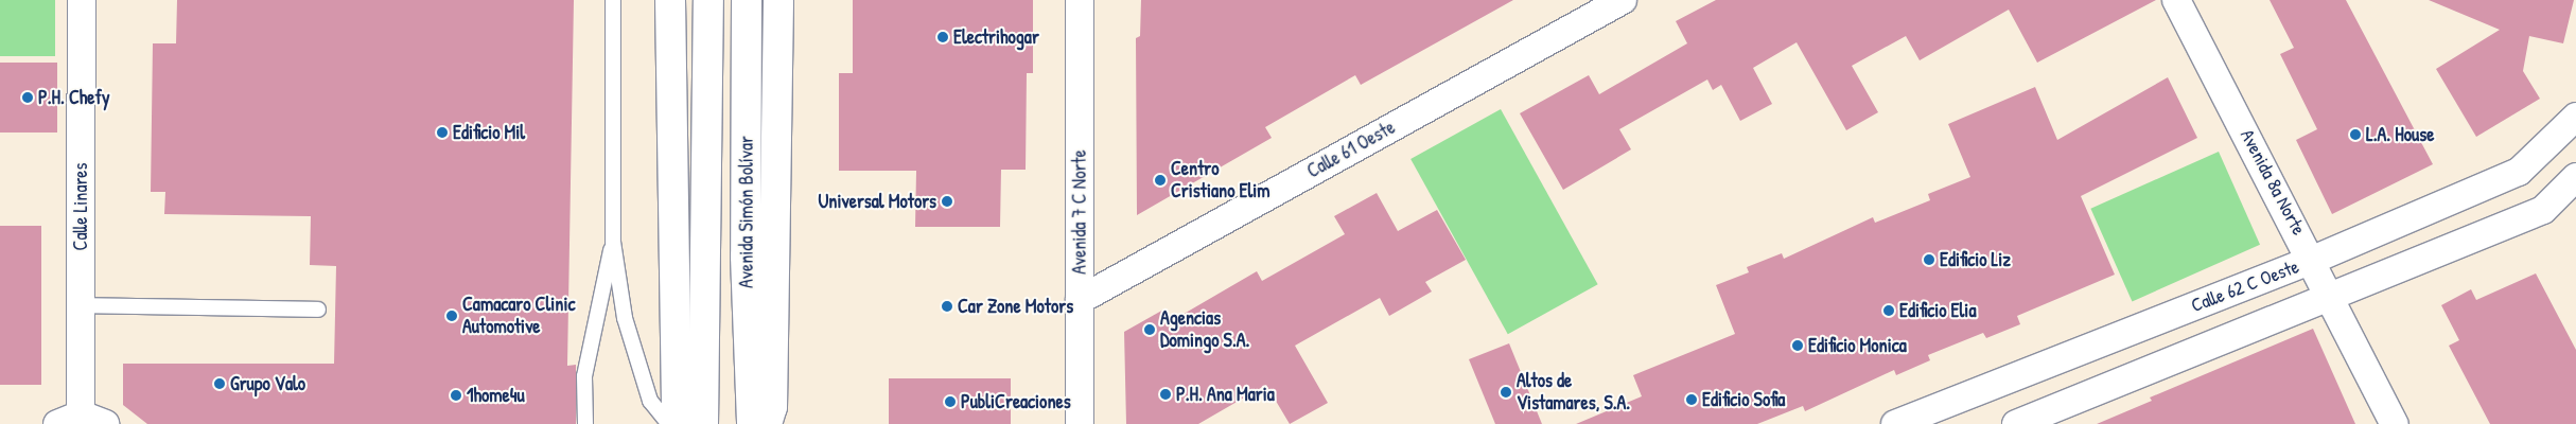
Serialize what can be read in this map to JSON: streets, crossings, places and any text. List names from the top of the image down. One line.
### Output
{"streets":{"main road":["Avenida Simón Bolívar"],"street":["Calle 61 Oeste","Avenida 8a Norte","Calle Linares","Avenida 7 C Norte","Calle 62 C Oeste"]},"crossings":[["Calle 61 Oeste","Avenida 7 C Norte"],["Avenida 8a Norte","Calle 62 C Oeste"]],"places":["Electrihogar","P.H. Chefy","Edificio Mil","L.A. House","Centro Cristiano Elim","Universal Motors","Edificio Liz","Car Zone Motors","Edificio Elia","Camacaro Clinic Automotive","Agencias Domingo S.A.","Edificio Monica","Grupo Valo","Altos de Vistamares, S.A.","P.H. Ana Maria","1home4u","Edificio Sofia","PubliCreaciones"]}
